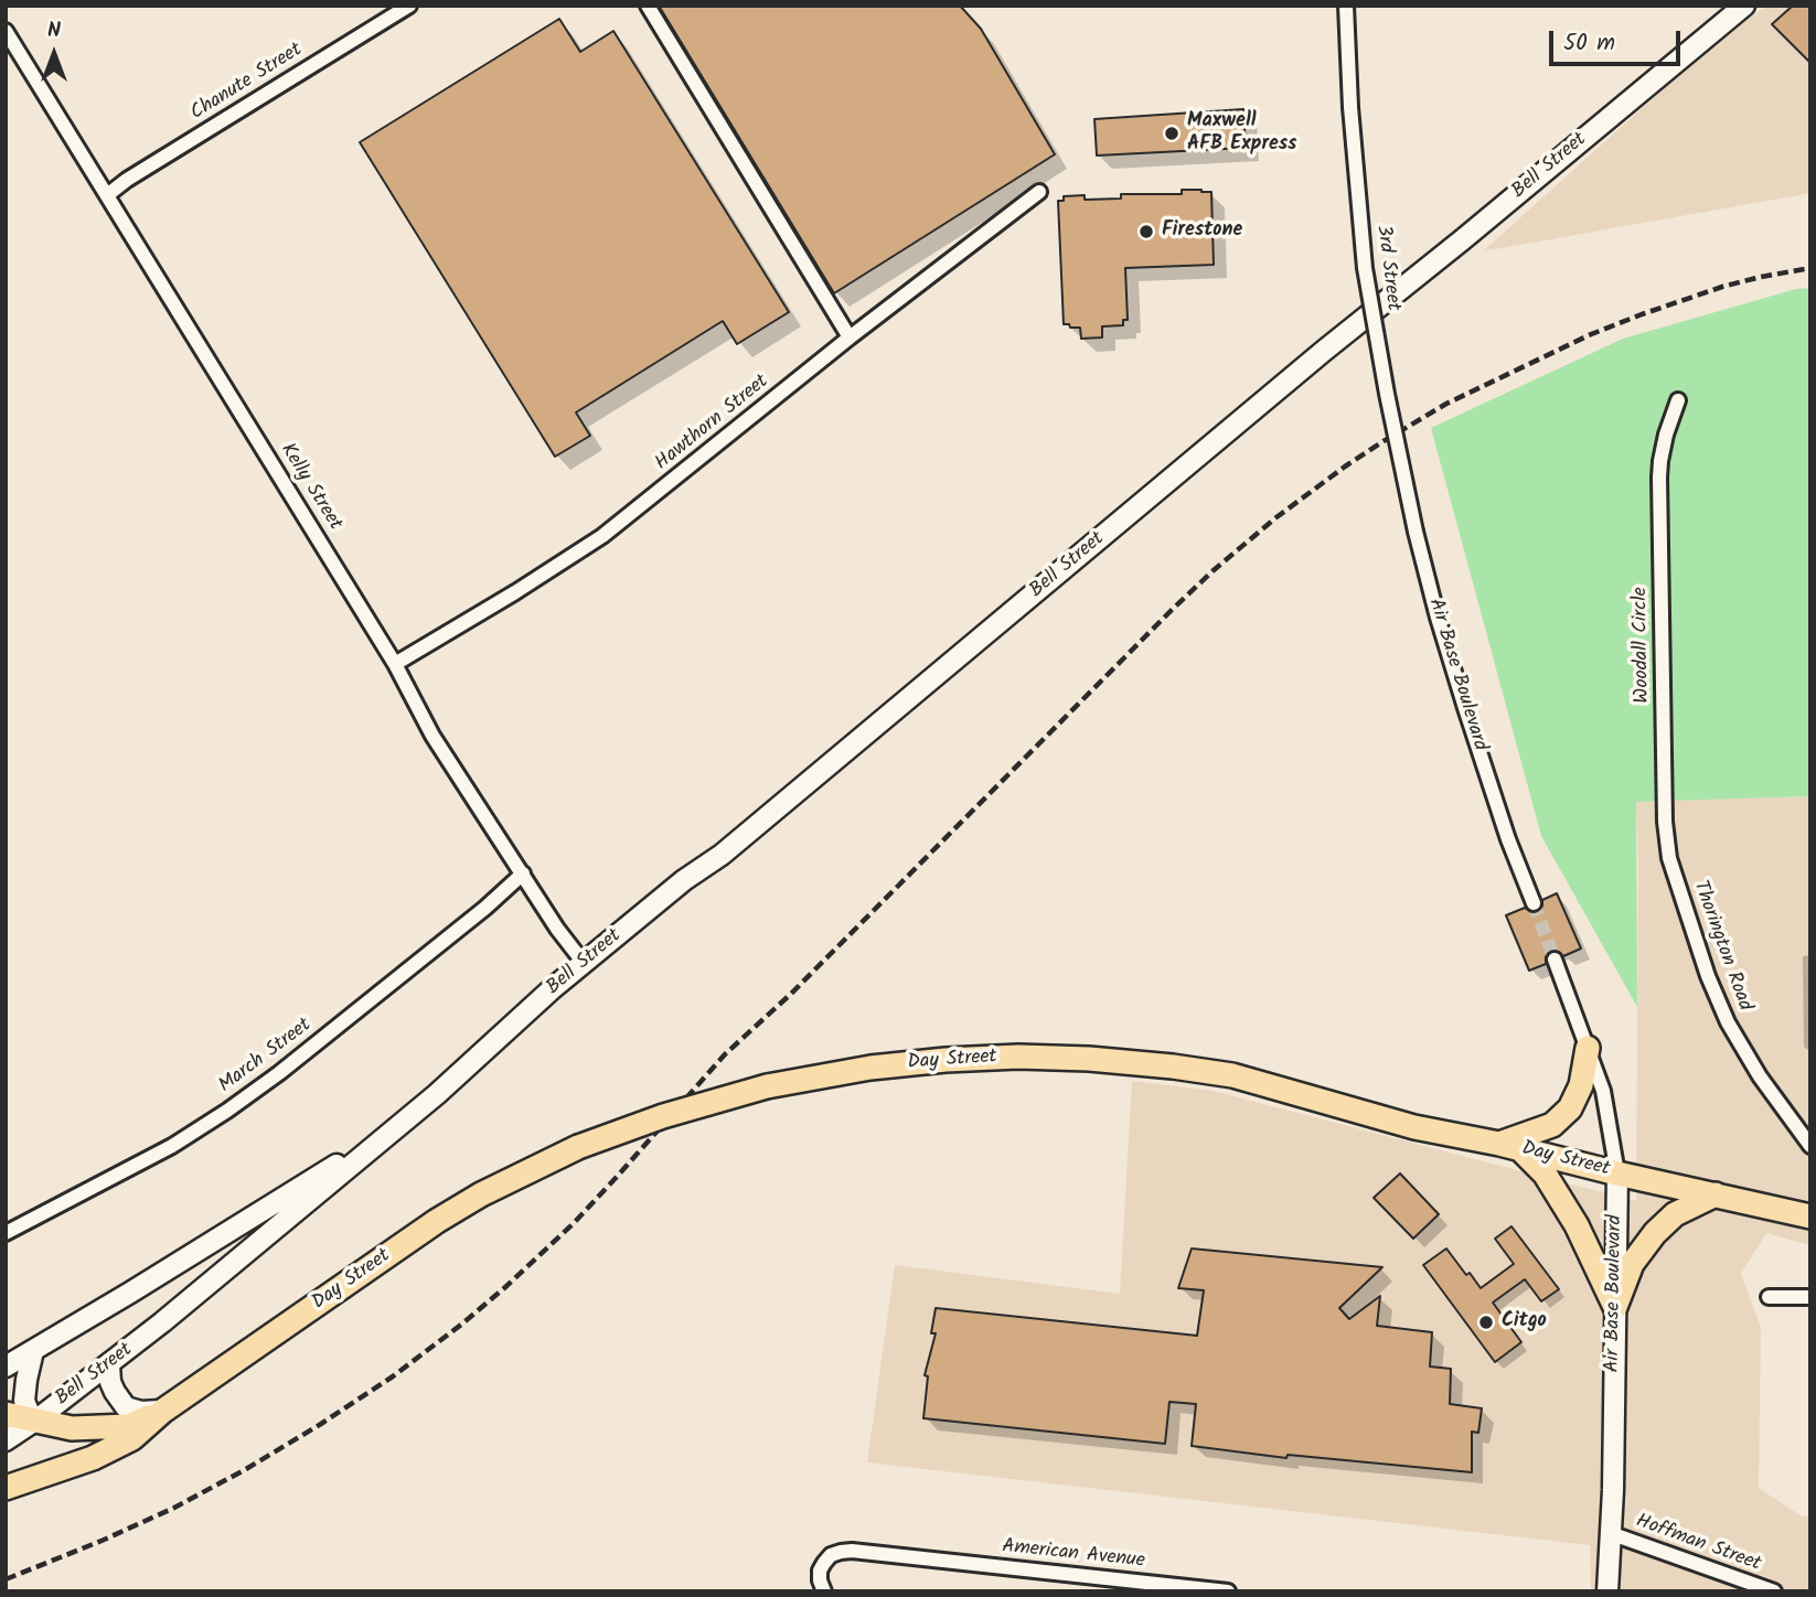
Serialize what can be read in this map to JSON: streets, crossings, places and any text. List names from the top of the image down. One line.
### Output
{"streets":{"main road":["Bell Street","Air Base Boulevard","Day Street"],"street":["Chanute Street","3rd Street","Hawthorn Street","Kelly Street","Woodall Circle","Thorington Road","March Street","Hoffman Street","American Avenue"]},"crossings":[["Chanute Street","Kelly Street"],["Bell Street","Kelly Street"],["Bell Street","Day Street"],["3rd Street","Air Base Boulevard"],["Hawthorn Street","Kelly Street"],["Kelly Street","March Street"],["Woodall Circle","Thorington Road"],["Air Base Boulevard","Day Street"],["Air Base Boulevard","Hoffman Street"]],"places":["Maxwell AFB Express","Firestone","Citgo"],"scale_bar":"50 m","north":"top"}
